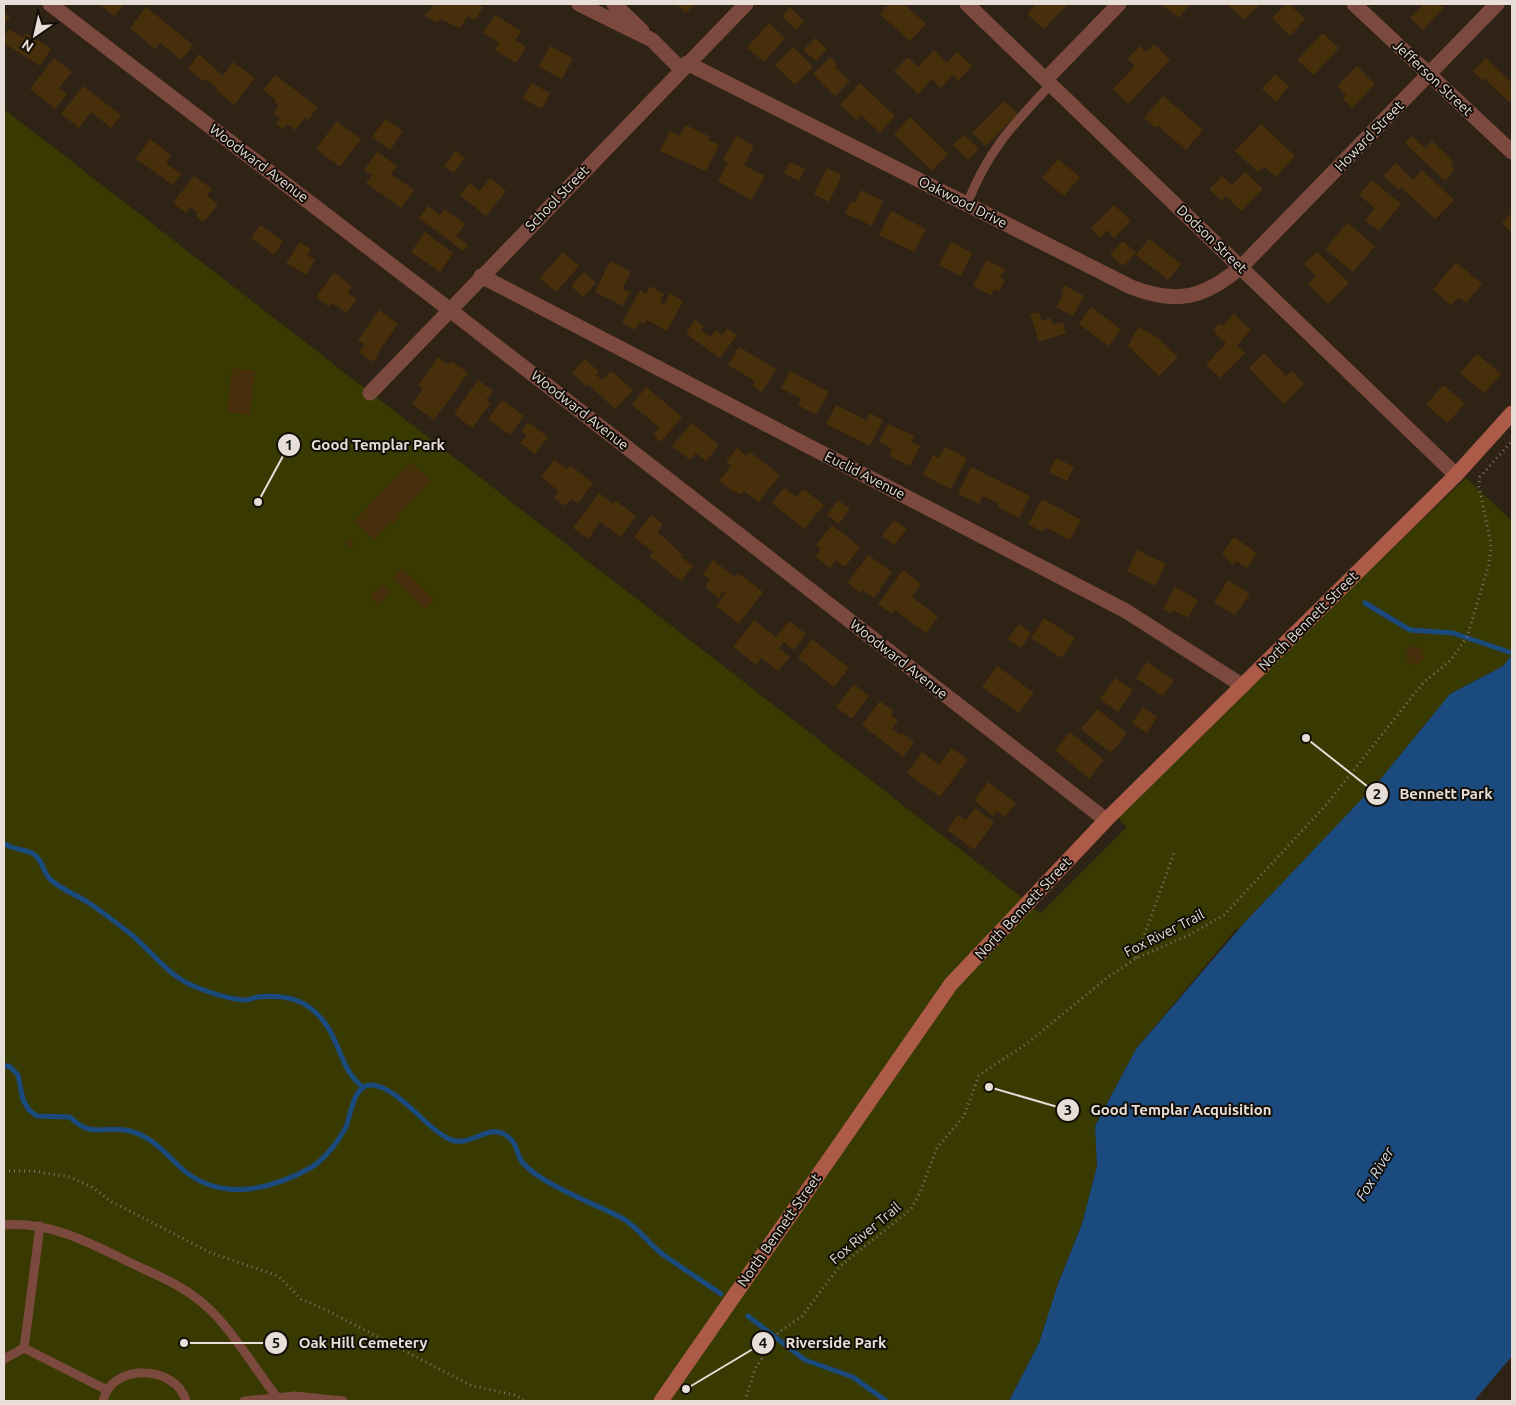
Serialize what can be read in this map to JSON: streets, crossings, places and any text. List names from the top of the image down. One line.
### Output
{"streets":{"main road":["North Bennett Street"],"street":["Jefferson Street","Howard Street","Woodward Avenue","School Street","Oakwood Drive","Dodson Street","Euclid Avenue"],"path":["Fox River Trail"]},"crossings":[["Jefferson Street","Howard Street"],["Howard Street","Oakwood Drive"],["Howard Street","Dodson Street"],["Woodward Avenue","School Street"],["Woodward Avenue","North Bennett Street"],["School Street","Oakwood Drive"],["School Street","Euclid Avenue"],["Oakwood Drive","Dodson Street"],["Dodson Street","North Bennett Street"],["Euclid Avenue","North Bennett Street"]],"water":["Fox River"],"places":["Good Templar Park","Bennett Park","Good Templar Acquisition","Oak Hill Cemetery","Riverside Park"],"north":"bottom left"}
